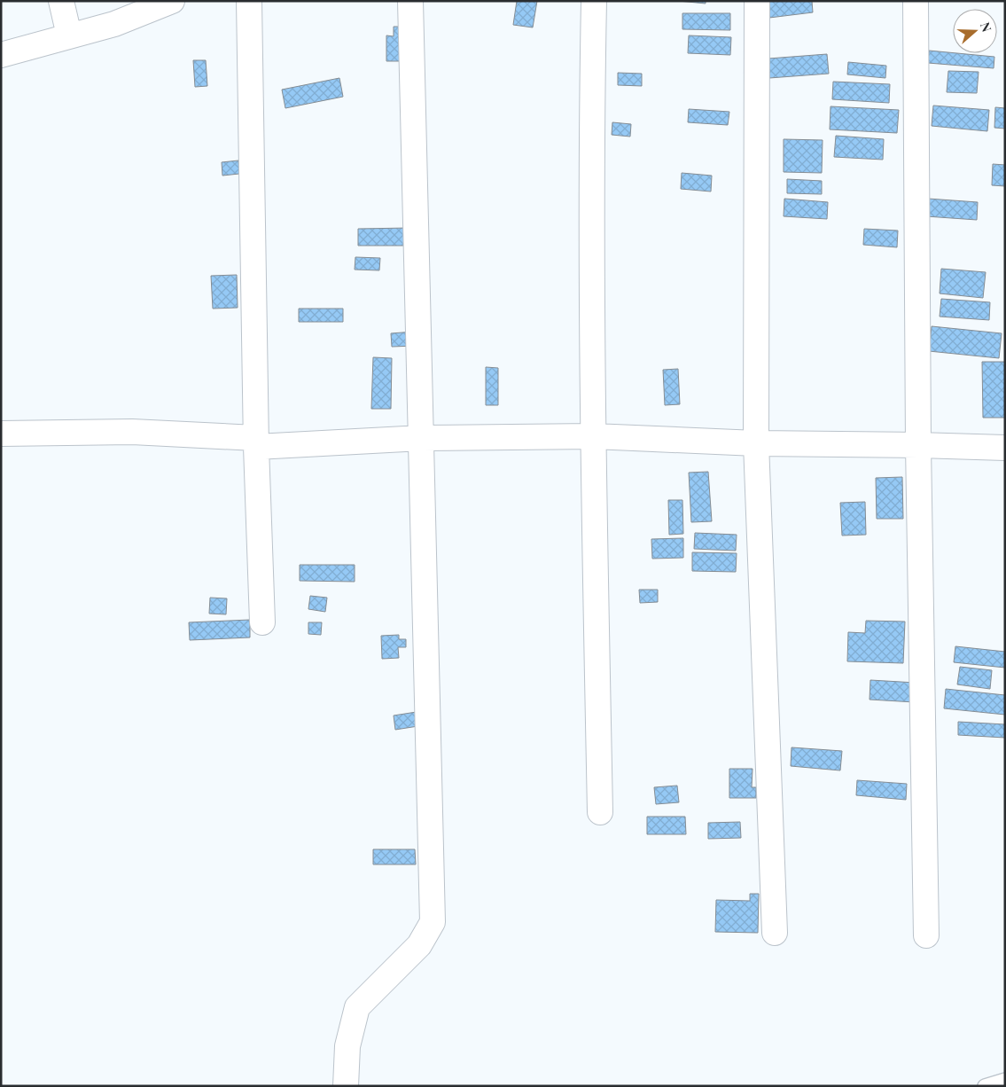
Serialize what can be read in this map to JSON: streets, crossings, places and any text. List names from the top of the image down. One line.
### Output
{"north":"right"}
